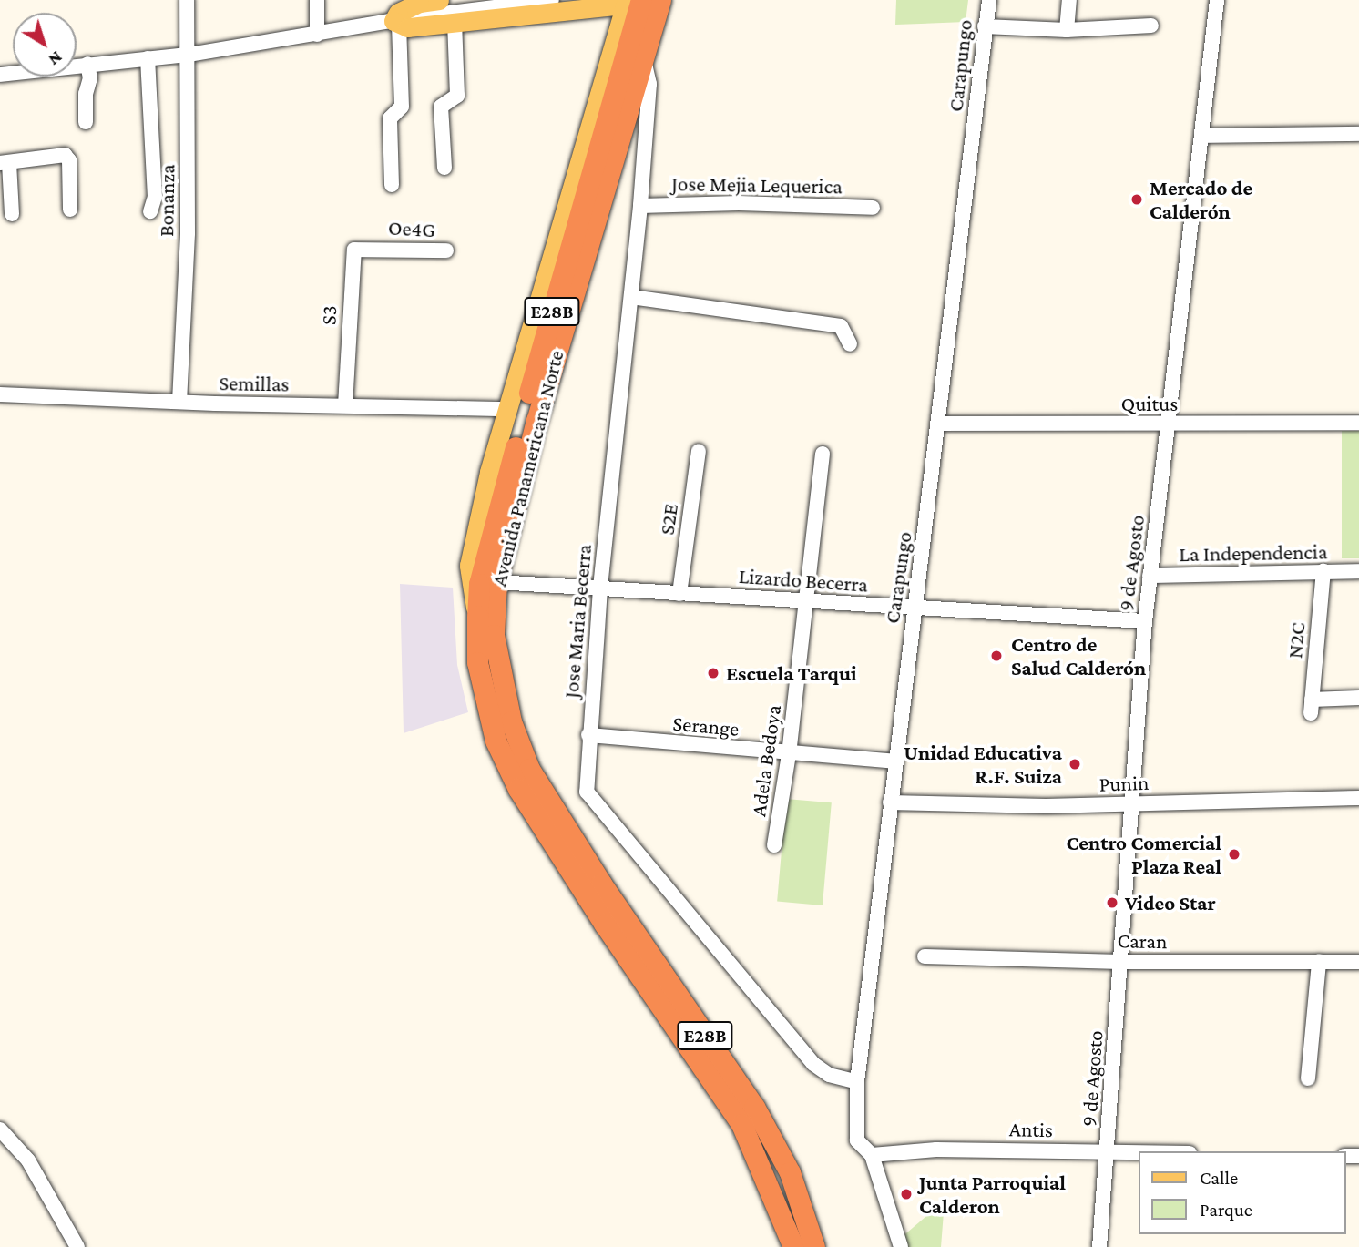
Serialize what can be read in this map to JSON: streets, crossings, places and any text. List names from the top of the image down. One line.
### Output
{"streets":{"highway":["E28B","Avenida Panamericana Norte"],"street":["Carapungo","Jose Mejia Lequerica","Bonanza","Oe4G","S3","Semillas","Quitus","S2E","La Independencia","9 de Agosto","Lizardo Becerra","Jose Maria Becerra","N2C","Serange","Adela Bedoya","Punin","Caran","Antis"]},"crossings":[["Carapungo","Quitus"],["Carapungo","Lizardo Becerra"],["Carapungo","Jose Maria Becerra"],["Carapungo","Serange"],["Carapungo","Punin"],["Carapungo","Antis"],["Jose Mejia Lequerica","Jose Maria Becerra"],["Bonanza","Semillas"],["Oe4G","S3"],["S3","Semillas"],["Semillas","Avenida Panamericana Norte"],["Quitus","9 de Agosto"],["Avenida Panamericana Norte","Lizardo Becerra"],["Avenida Panamericana Norte","Jose Maria Becerra"],["S2E","Lizardo Becerra"],["La Independencia","9 de Agosto"],["La Independencia","N2C"],["9 de Agosto","Lizardo Becerra"],["9 de Agosto","Punin"],["9 de Agosto","Caran"],["9 de Agosto","Antis"],["Lizardo Becerra","Jose Maria Becerra"],["Lizardo Becerra","Adela Bedoya"],["Jose Maria Becerra","Serange"],["Serange","Adela Bedoya"]],"places":["Mercado de Calderón","Centro de Salud Calderón","Escuela Tarqui","Unidad Educativa R.F. Suiza","Centro Comercial Plaza Real","Video Star","Junta Parroquial Calderon"],"legend":["Calle","Parque"],"north":"bottom right"}
